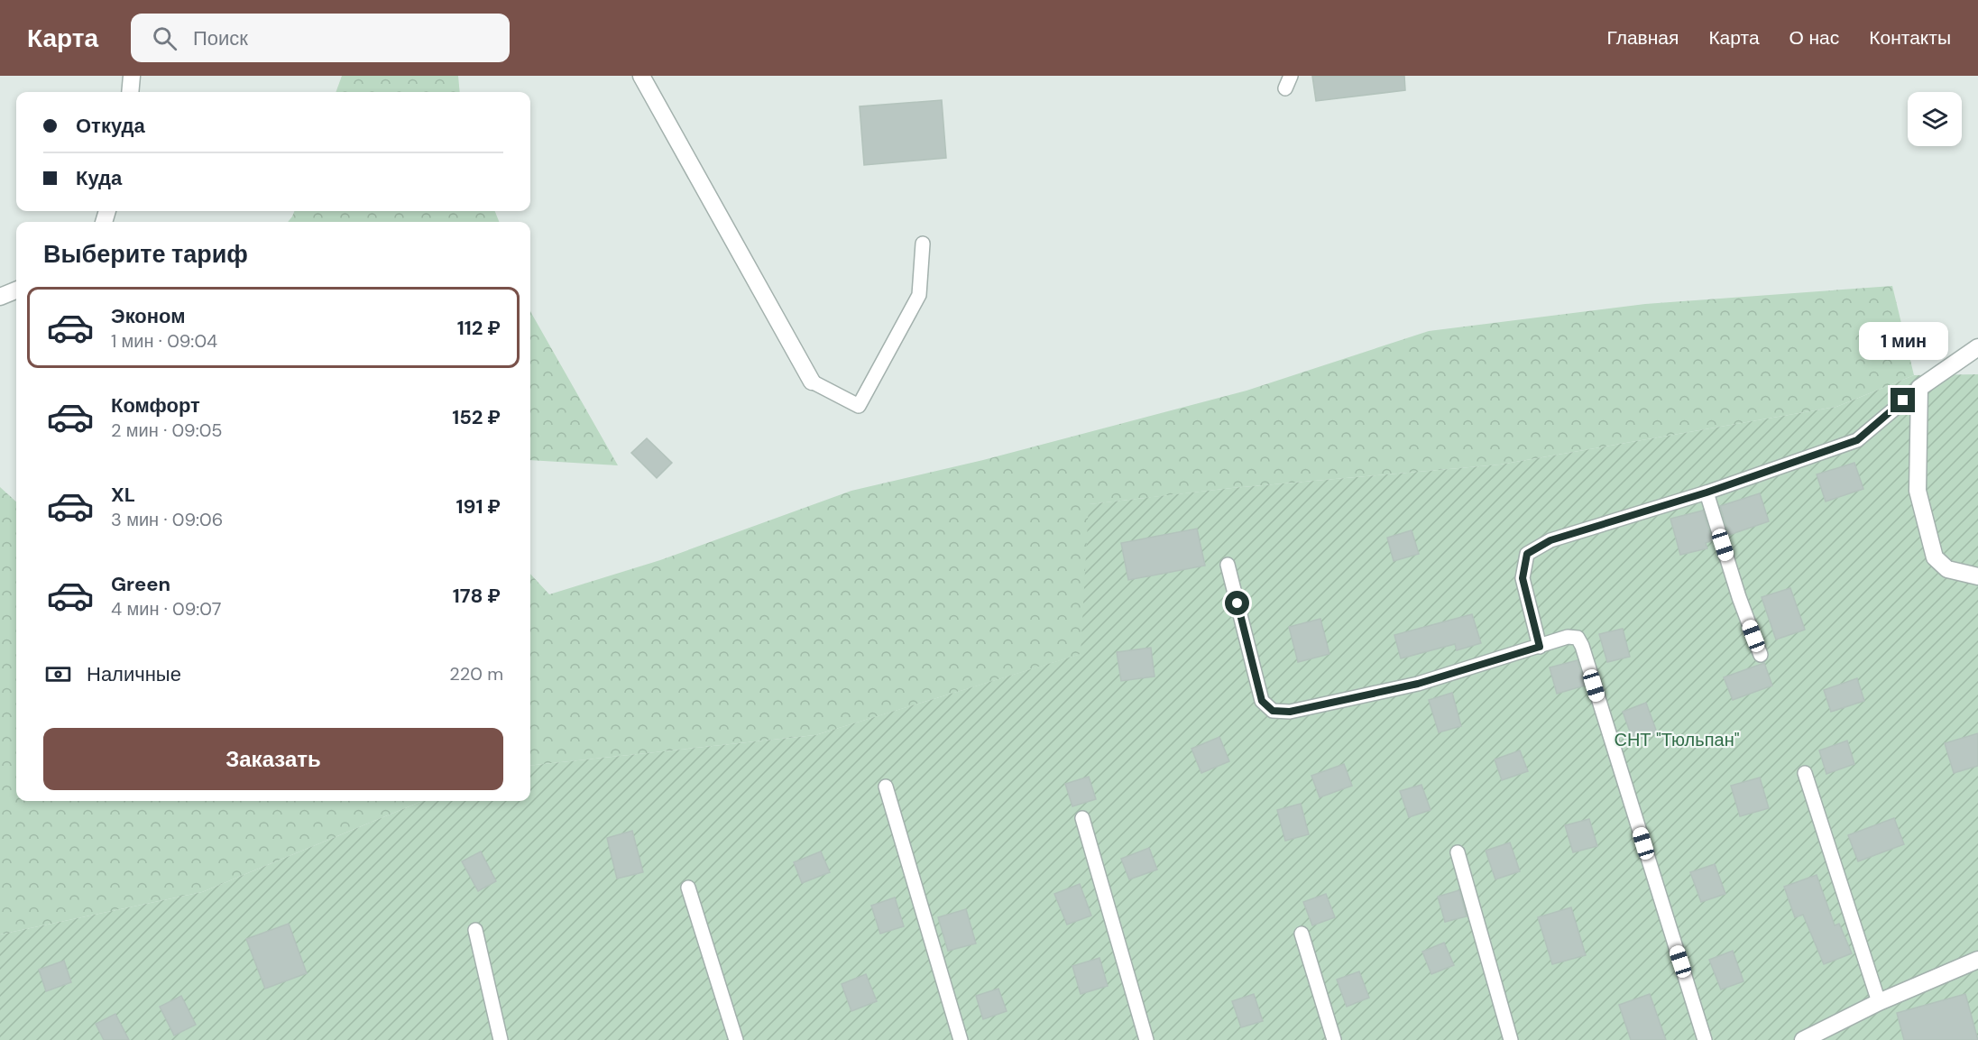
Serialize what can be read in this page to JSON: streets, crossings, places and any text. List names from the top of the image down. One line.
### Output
{"parks":["СНТ \"Тюльпан\""],"page":{"header":"Карта","search":"Поиск","nav":["Главная","Карта","О нас","Контакты"],"banner":["Откуда","Куда"],"heading":"Выберите тариф","list":[{"name":"Эконом","note":"1 мин · 09:04","value":"112 ₽"},{"name":"Комфорт","note":"2 мин · 09:05","value":"152 ₽"},{"name":"XL","note":"3 мин · 09:06","value":"191 ₽"},{"name":"Green","note":"4 мин · 09:07","value":"178 ₽"}],"bubble":"1 мин","pay":["Наличные","220 m"],"buttons":"Заказать"}}
